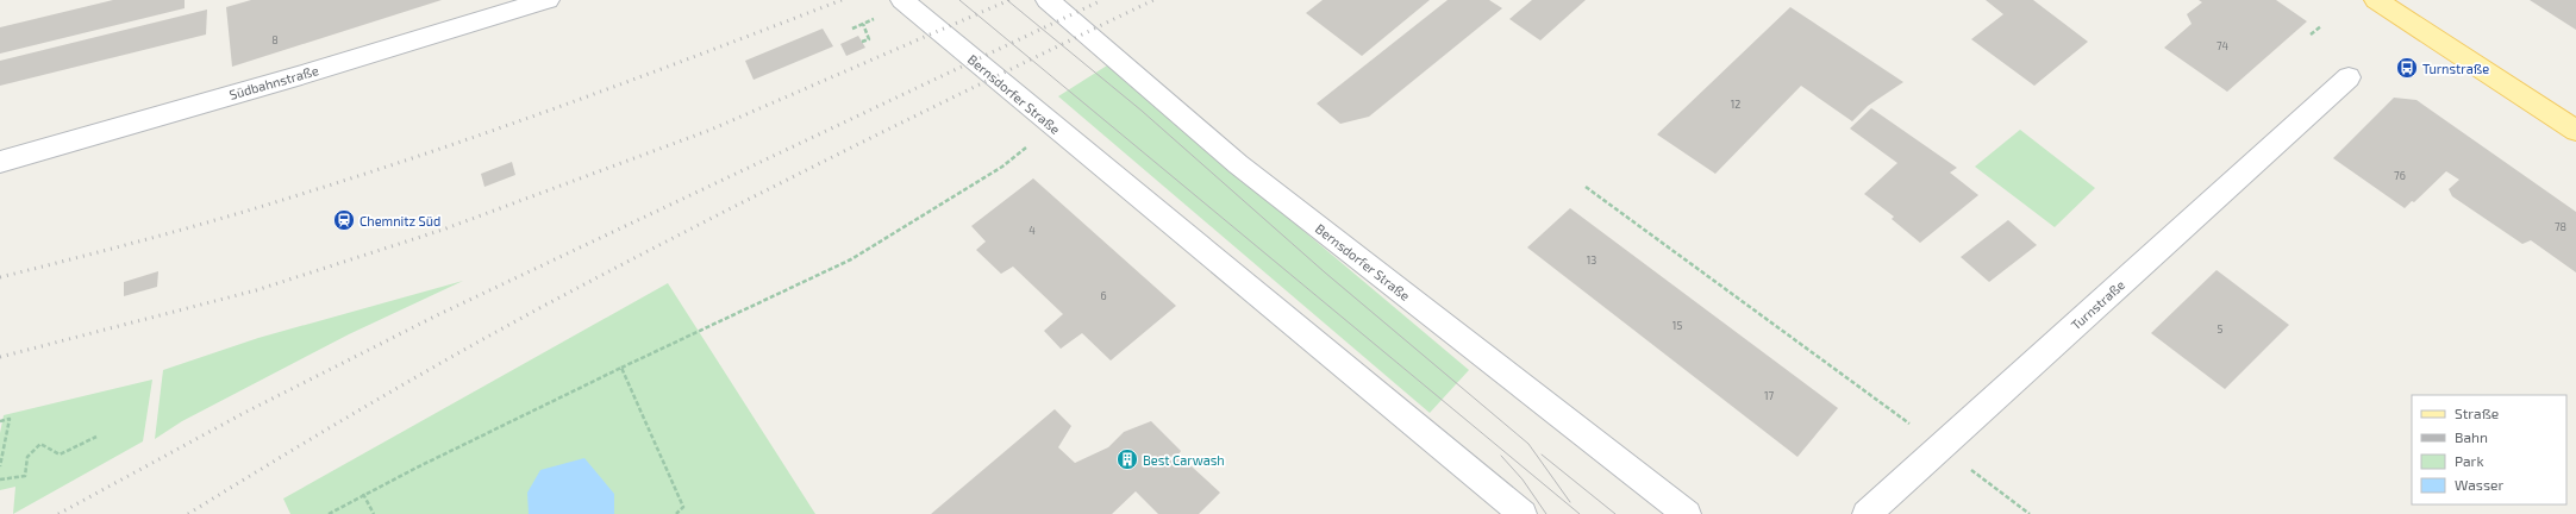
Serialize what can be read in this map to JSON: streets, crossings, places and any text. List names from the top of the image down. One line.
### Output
{"streets":{"street":["Südbahnstraße","Bernsdorfer Straße","Turnstraße"]},"places":{"bus stop":["Turnstraße"],"station":["Chemnitz Süd"],"building":["Best Carwash"]},"house_numbers":["8","74","12","76","78","4","13","6","15","5","17"],"legend":["Straße","Bahn","Park","Wasser"]}
